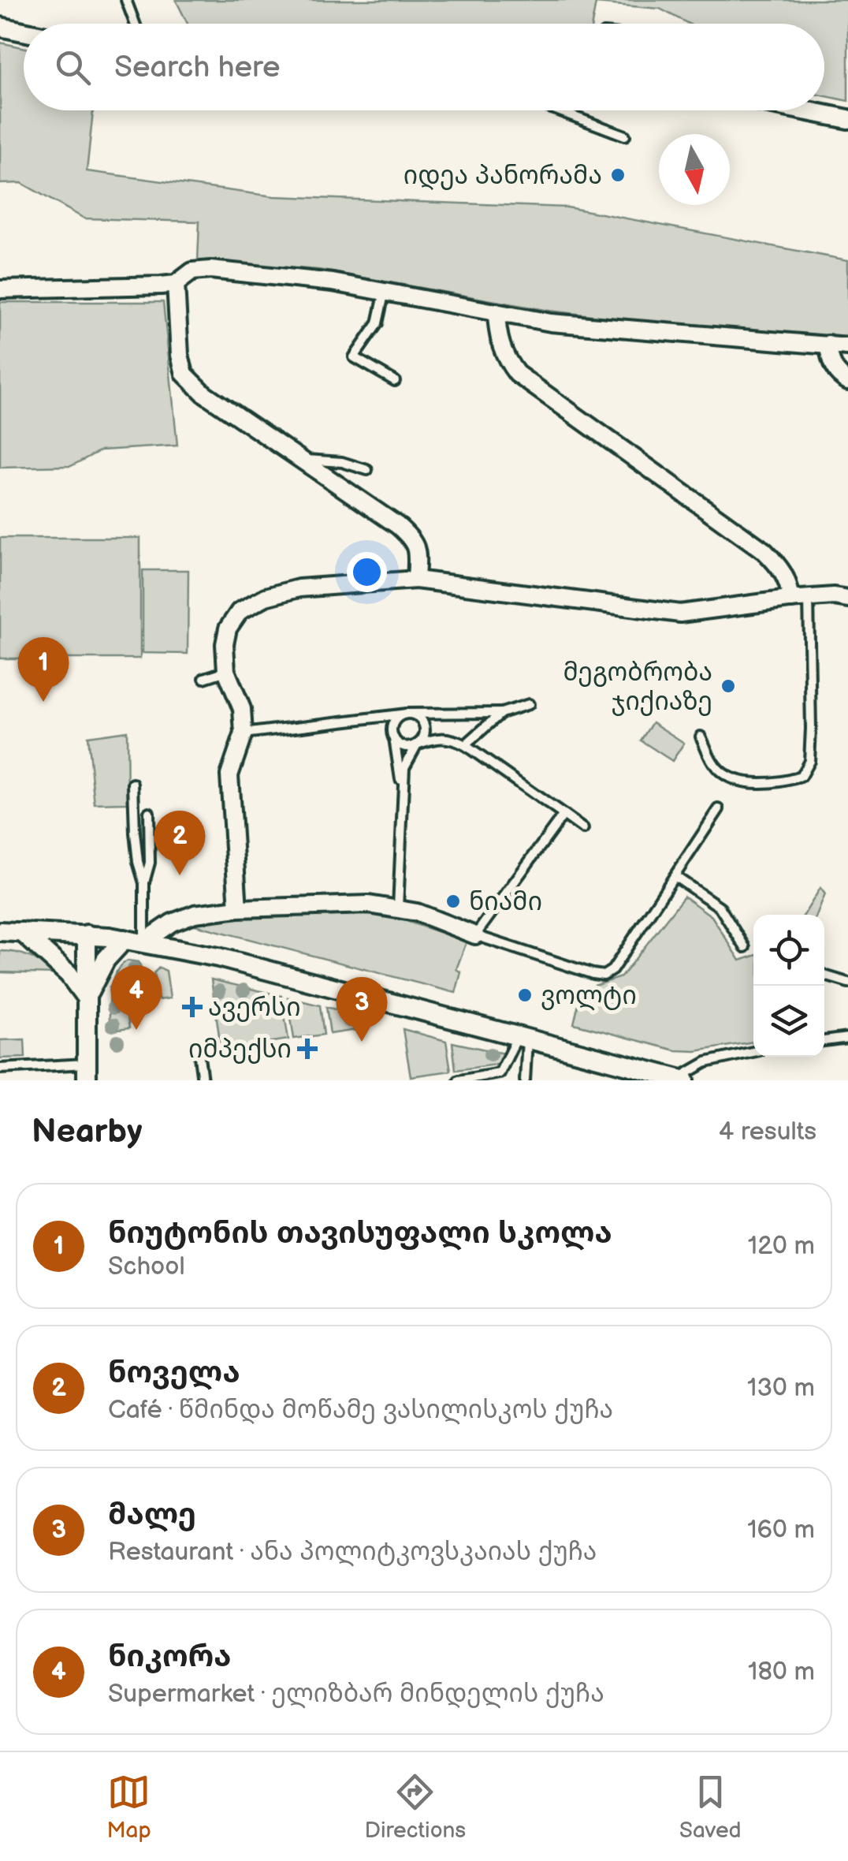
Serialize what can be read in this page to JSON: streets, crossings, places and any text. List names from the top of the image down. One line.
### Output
{"places":{"other":["იდეა პანორამა","მეგობრობა ჯიქიაზე","ნიამი","ვოლტი"],"health":["ავერსი","იმპექსი"]},"north":"bottom","page":{"search":"Search here","pins":["1","2","4","3"],"heading":["Nearby","4 results"],"list":[{"mark":"1","name":"ნიუტონის თავისუფალი სკოლა","note":"School","value":"120 m"},{"mark":"2","name":"ნოველა","note":"Café · წმინდა მოწამე ვასილისკოს ქუჩა","value":"130 m"},{"mark":"3","name":"მალე","note":"Restaurant · ანა პოლიტკოვსკაიას ქუჩა","value":"160 m"},{"mark":"4","name":"ნიკორა","note":"Supermarket · ელიზბარ მინდელის ქუჩა","value":"180 m"}],"nav":["Map","Directions","Saved"]}}
